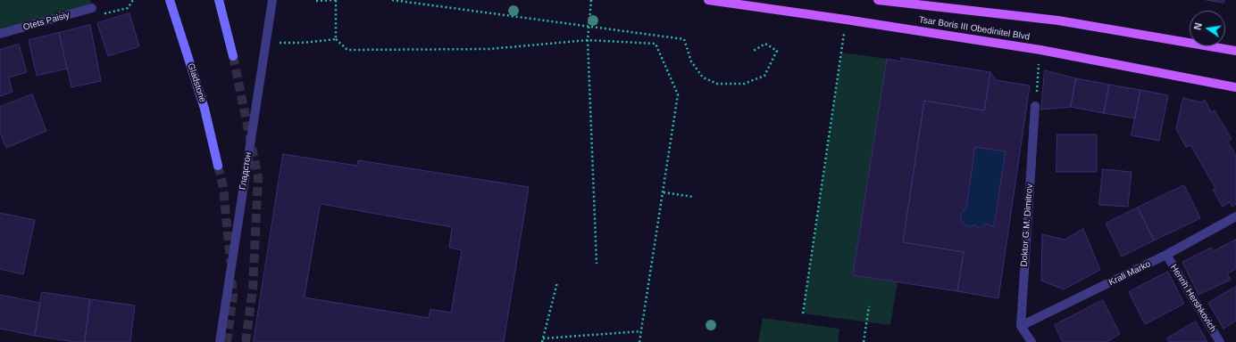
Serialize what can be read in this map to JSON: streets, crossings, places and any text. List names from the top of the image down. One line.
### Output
{"streets":{"main road":["Tsar Boris III Obedinitel Blvd","Gladstone"],"street":["Otets Paisiy","Гладстон","Doktor G.M. Dimitrov","Krali Marko","Henrih Hershkovich"]},"crossings":[["Doktor G.M. Dimitrov","Krali Marko"],["Krali Marko","Henrih Hershkovich"]],"north":"left"}
